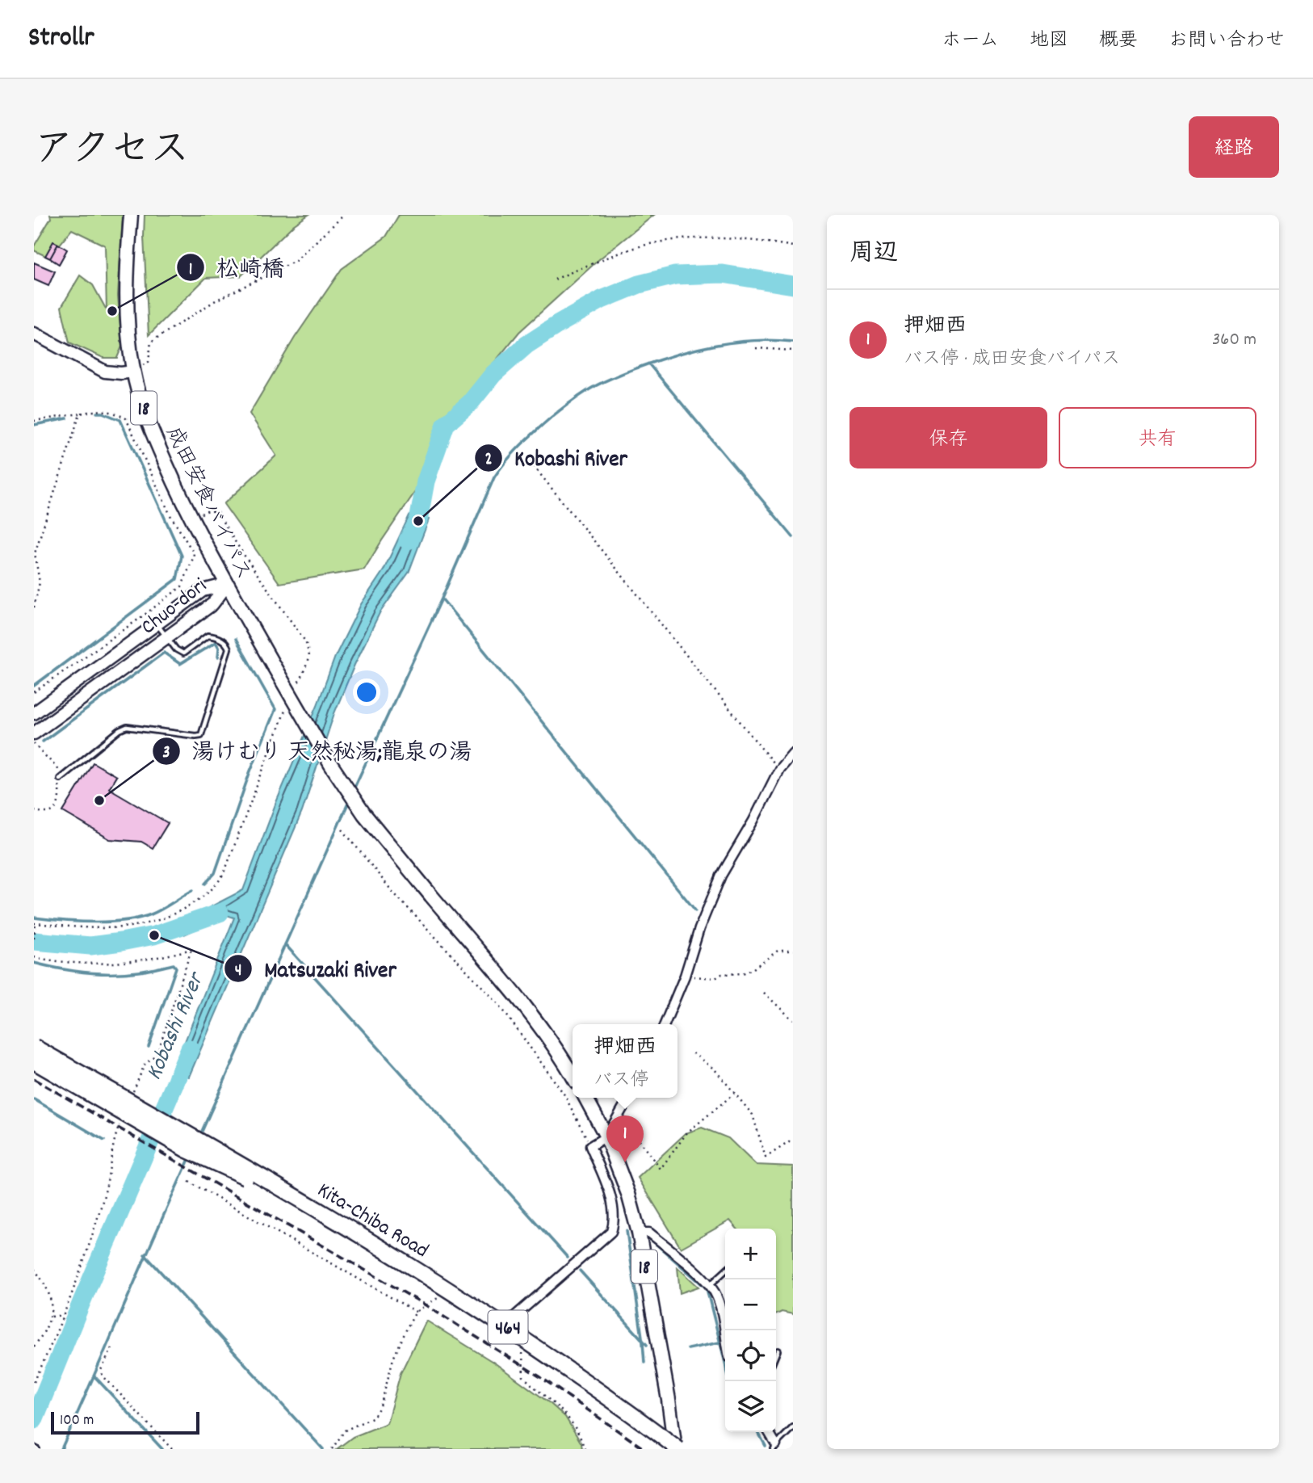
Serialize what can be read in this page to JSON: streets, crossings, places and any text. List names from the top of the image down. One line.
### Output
{"streets":{"highway":["Kita-Chiba Road","464"],"main road":["18","成田安食バイパス"],"street":["Chuo-dori"]},"crossings":[["18","Kita-Chiba Road"],["成田安食バイパス","Chuo-dori"]],"water":["Kobashi River"],"places":["松崎橋","Kobashi River","湯けむり 天然秘湯;龍泉の湯","Matsuzaki River"],"scale_bar":"100 m","page":{"header":"Strollr","nav":["ホーム","地図","概要","お問い合わせ"],"title":"アクセス","buttons":["経路",["保存","共有"]],"heading":"周辺","list":[{"mark":"1","name":"押畑西","note":"バス停 · 成田安食バイパス","value":"360 m"}],"popup":["押畑西","バス停"],"pins":"1","map_buttons":["+","−"],"scale":"100 m"}}
